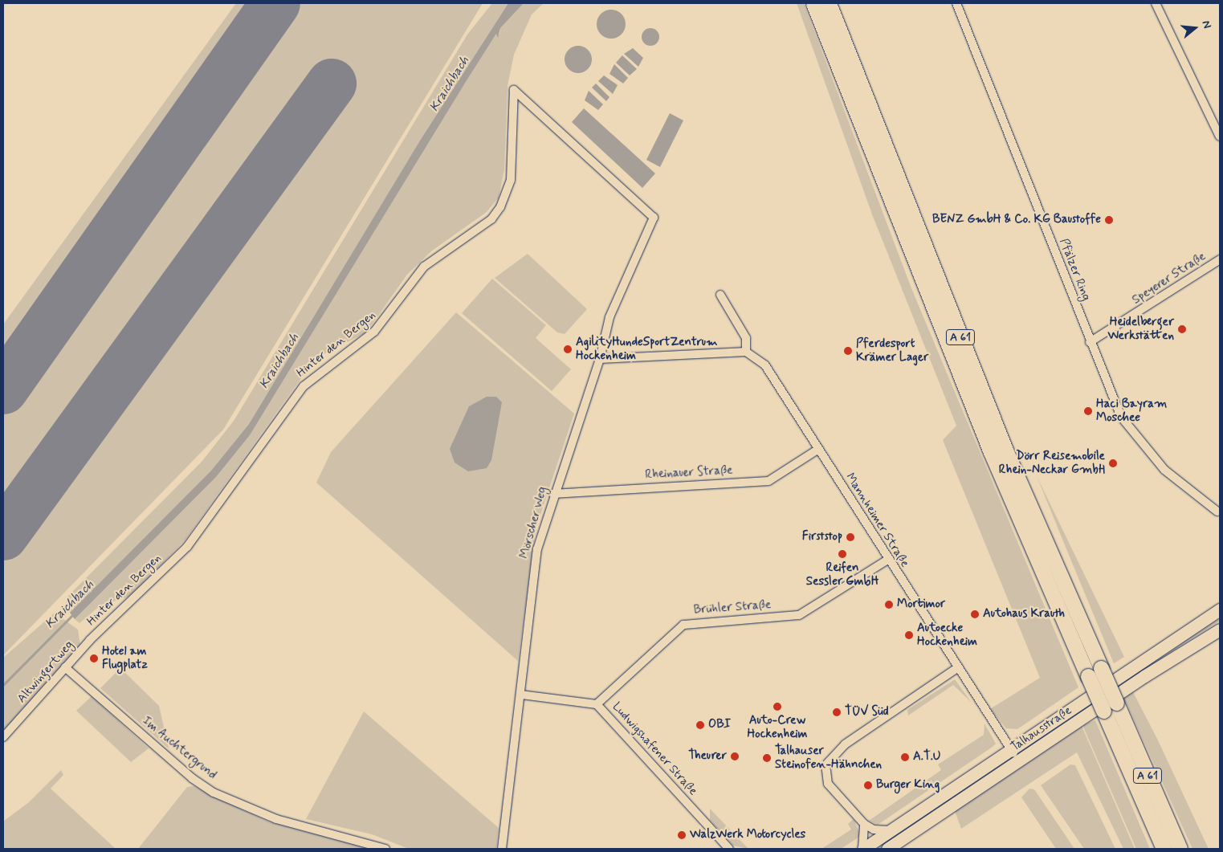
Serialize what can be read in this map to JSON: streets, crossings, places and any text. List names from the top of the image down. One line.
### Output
{"streets":{"highway":["A 61"],"main road":["Talhausstraße"],"street":["Pfälzer Ring","Speyerer Straße","Hinter den Bergen","Rheinauer Straße","Mannheimer Straße","Mörscher Weg","Brühler Straße","Altwingertweg","Im Auchtergrund","Ludwigshafener Straße"]},"crossings":[["Pfälzer Ring","Speyerer Straße"],["Hinter den Bergen","Mörscher Weg"],["Hinter den Bergen","Altwingertweg"],["Rheinauer Straße","Mannheimer Straße"],["Rheinauer Straße","Mörscher Weg"],["Mannheimer Straße","Brühler Straße"],["Mannheimer Straße","Talhausstraße"],["Mörscher Weg","Ludwigshafener Straße"],["Brühler Straße","Ludwigshafener Straße"],["Altwingertweg","Im Auchtergrund"]],"water":["Kraichbach"],"places":["BENZ GmbH & Co. KG Baustoffe","Heidelberger Werkstätten","AgilityHundeSportZentrum Hockenheim","Pferdesport Krämer Lager","Haci Bayram Moschee","Dörr Reisemobile Rhein-Neckar GmbH","Firststop","Reifen Sessler GmbH","Mortimor","Autohaus Krauth","Autoecke Hockenheim","Hotel am Flugplatz","Auto-Crew Hockenheim","TÜV Süd","OBI","Theurer","A.T.U","Talhauser Steinofen-Hähnchen","Burger King","WalzWerk Motorcycles"],"north":"right"}
